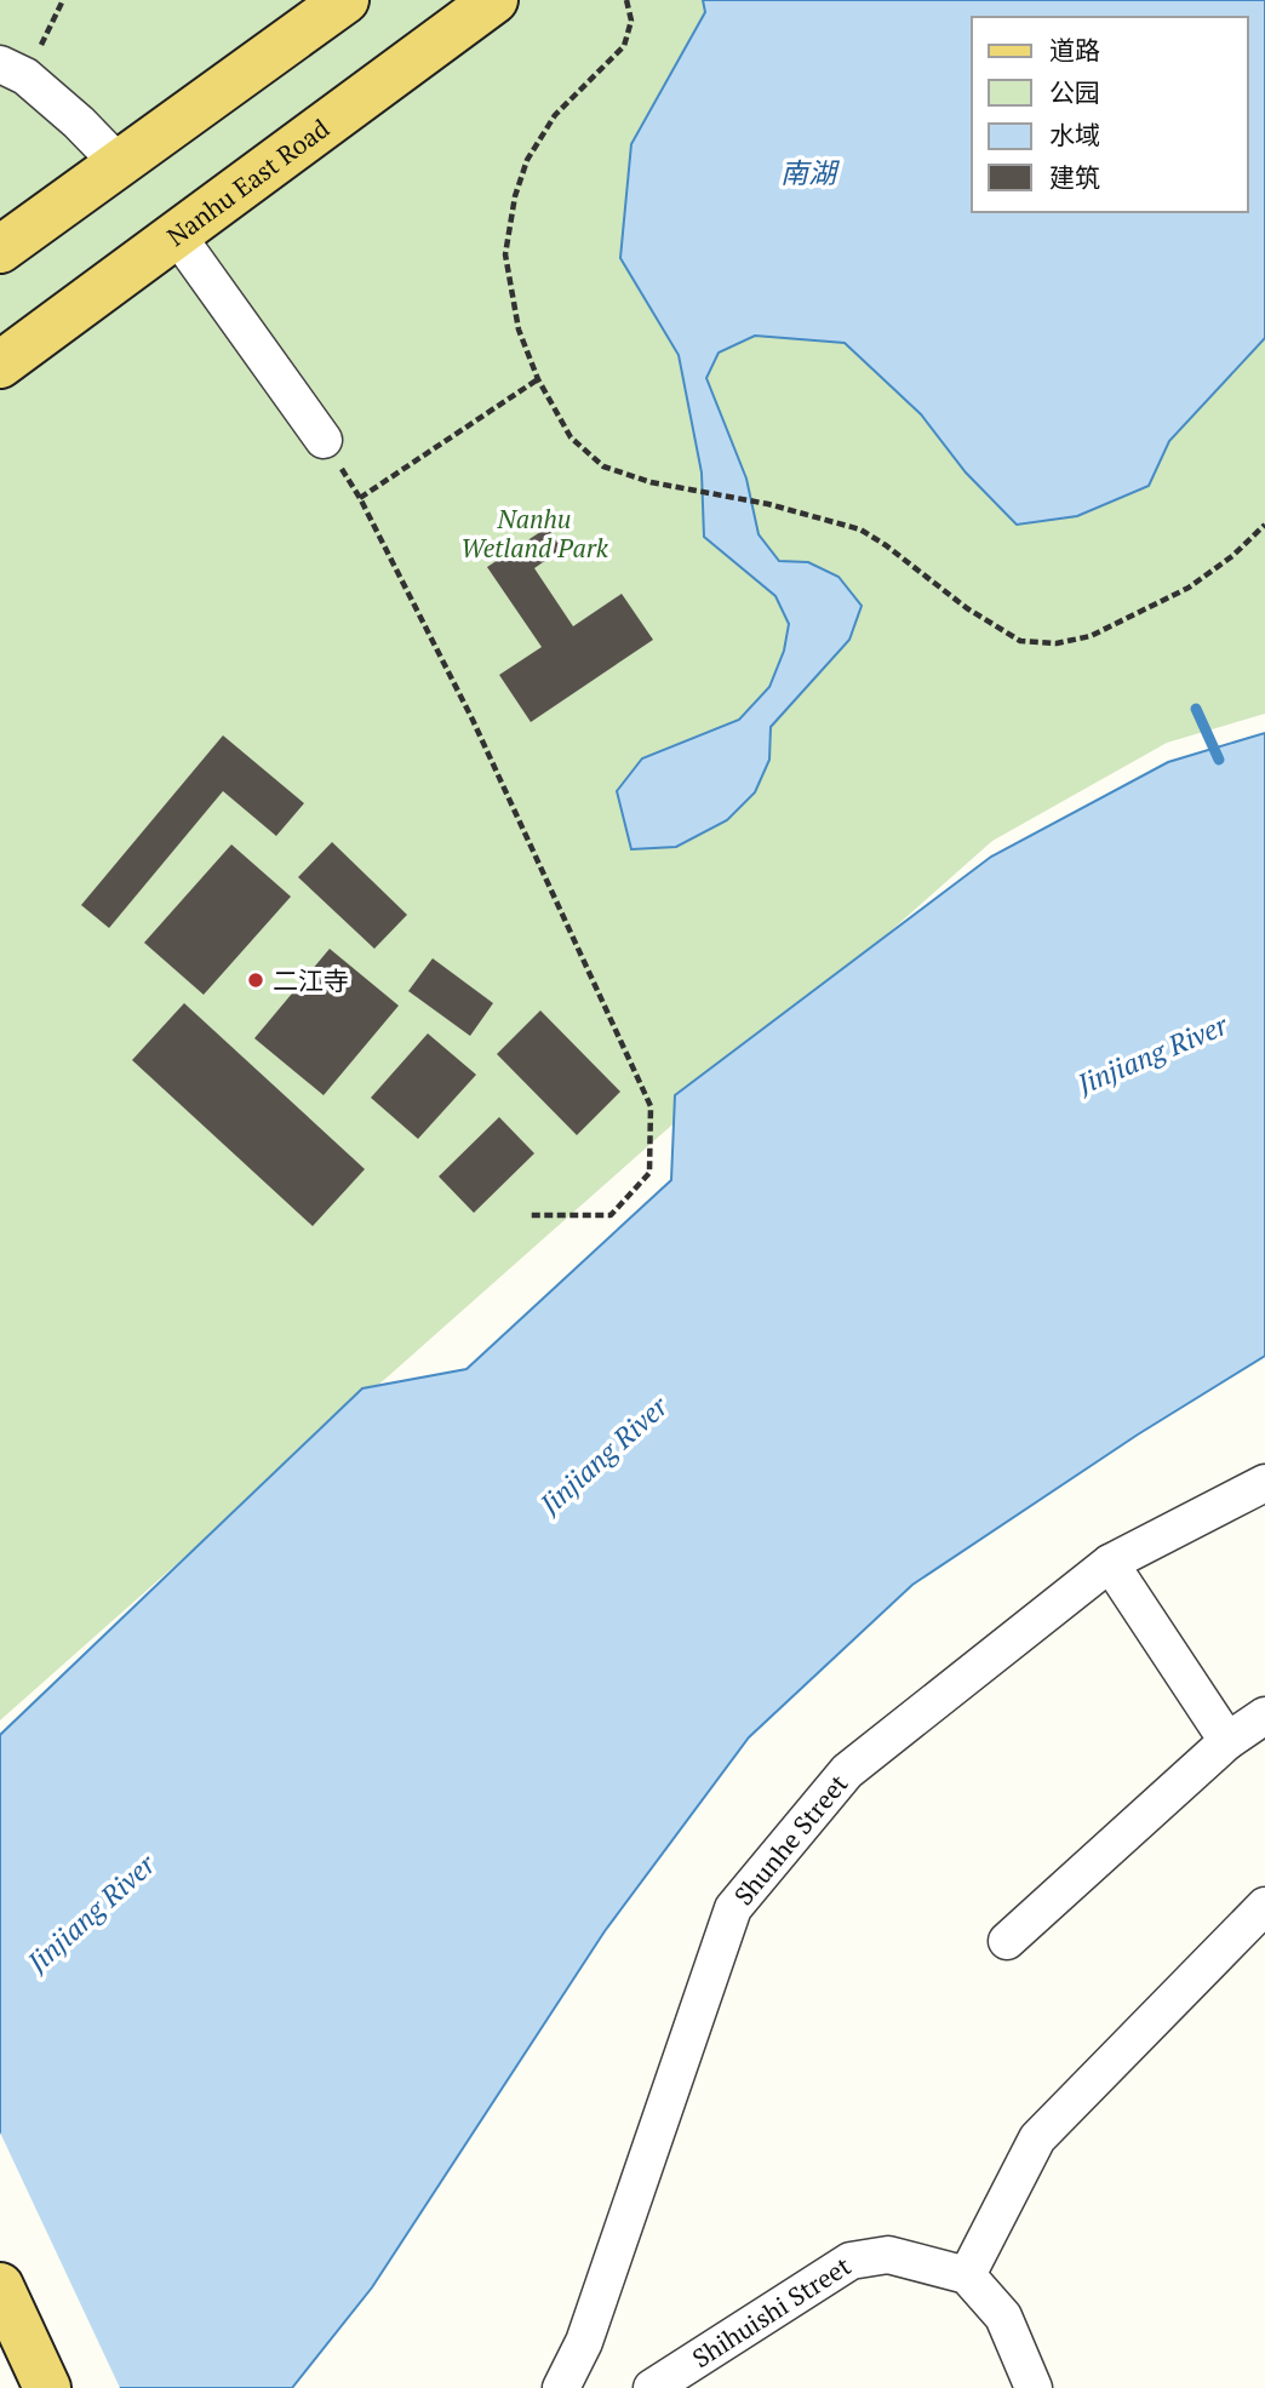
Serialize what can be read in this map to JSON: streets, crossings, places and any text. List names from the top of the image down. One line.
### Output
{"streets":{"main road":["Nanhu East Road"],"street":["Shunhe Street","Shihuishi Street"]},"water":["南湖","Jinjiang River"],"parks":["Nanhu Wetland Park"],"places":["二江寺"],"legend":["道路","公园","水域","建筑"]}
